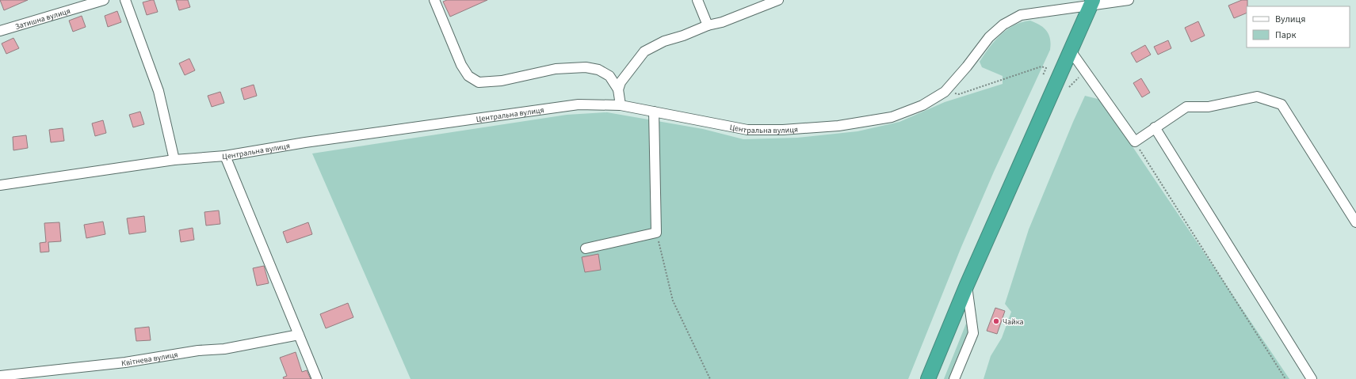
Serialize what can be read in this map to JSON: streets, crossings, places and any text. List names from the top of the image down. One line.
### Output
{"streets":{"street":["Затишна вулиця","Центральна вулиця","Квітнева вулиця"]},"places":["Чайка"],"legend":["Вулиця","Парк"]}
